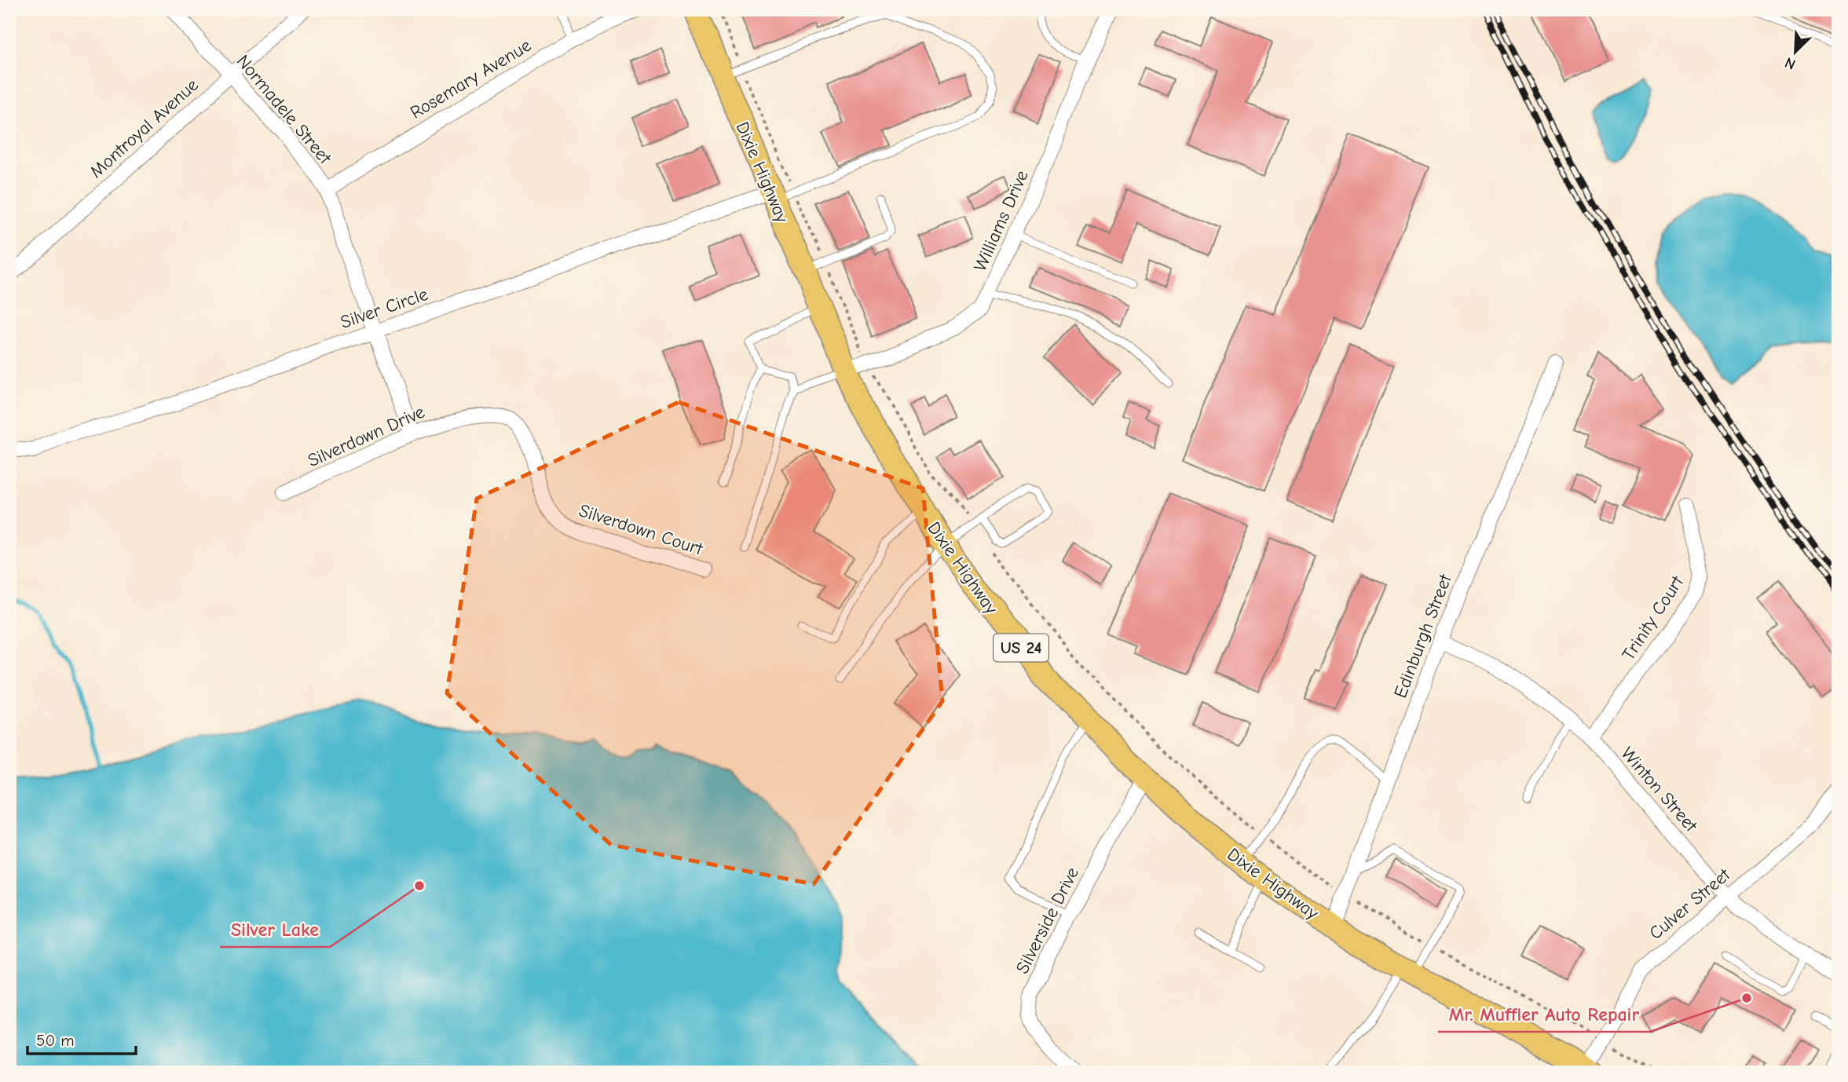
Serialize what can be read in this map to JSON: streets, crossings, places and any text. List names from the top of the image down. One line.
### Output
{"streets":{"main road":["Dixie Highway","US 24"],"street":["Rosemary Avenue","Normadele Street","Montroyal Avenue","Williams Drive","Silver Circle","Silverdown Drive","Silverdown Court","Trinity Court","Edinburgh Street","Winton Street","Culver Street","Silverside Drive"]},"crossings":[["Rosemary Avenue","Normadele Street"],["Normadele Street","Montroyal Avenue"],["Normadele Street","Silver Circle"],["Normadele Street","Silverdown Drive"],["Dixie Highway","Williams Drive"],["Dixie Highway","Silver Circle"],["Dixie Highway","Edinburgh Street"],["Dixie Highway","Culver Street"],["Dixie Highway","Silverside Drive"],["Silverdown Drive","Silverdown Court"],["Trinity Court","Winton Street"],["Edinburgh Street","Winton Street"],["Winton Street","Culver Street"]],"places":["Silver Lake","Mr. Muffler Auto Repair"],"scale_bar":"50 m","north":"bottom left"}
